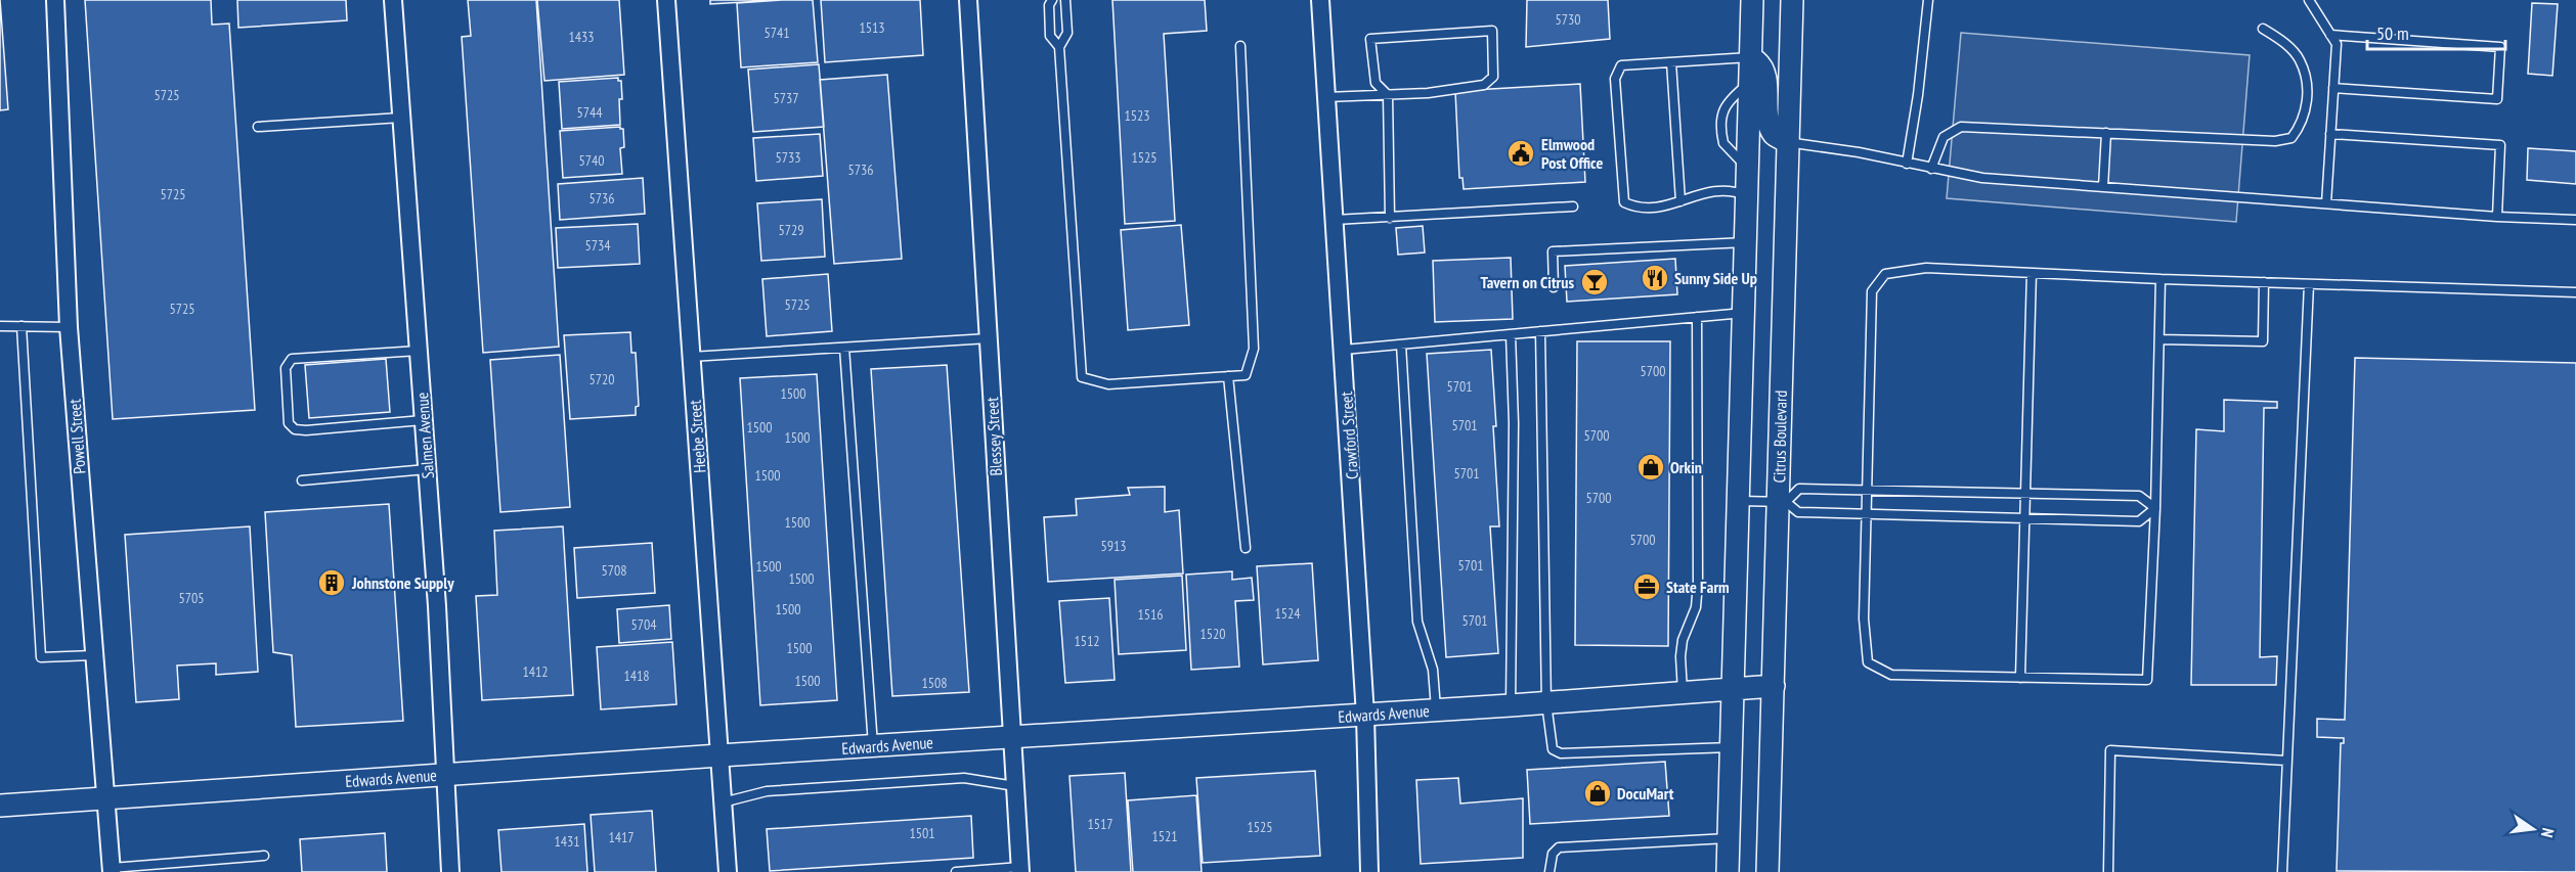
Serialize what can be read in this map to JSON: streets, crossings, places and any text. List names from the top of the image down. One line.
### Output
{"streets":{"street":["Salmen Avenue","Crawford Street","Powell Street","Heebe Street","Blessey Street","Citrus Boulevard","Edwards Avenue"]},"crossings":[["Salmen Avenue","Edwards Avenue"],["Crawford Street","Edwards Avenue"],["Powell Street","Edwards Avenue"],["Heebe Street","Edwards Avenue"],["Blessey Street","Edwards Avenue"],["Citrus Boulevard","Edwards Avenue"]],"places":{"public building":["Elmwood Post Office"],"restaurant":["Sunny Side Up"],"bar":["Tavern on Citrus"],"shop":["Orkin","DocuMart"],"building":["Johnstone Supply"],"office":["State Farm"]},"house_numbers":["5730","1513","5741","1433","5725","5737","5744","1523","5733","1525","5740","5736","5725","5736","5729","5734","5725","5725","5700","5720","5701","1500","5701","1500","5700","1500","5701","1500","5700","1500","5700","5913","5701","1500","5708","1500","5705","1500","1524","1516","5701","5704","1520","1512","1500","1412","1418","1500","1508","1517","1525","1501","1521","1417","1431"],"scale_bar":"50 m","north":"right"}
